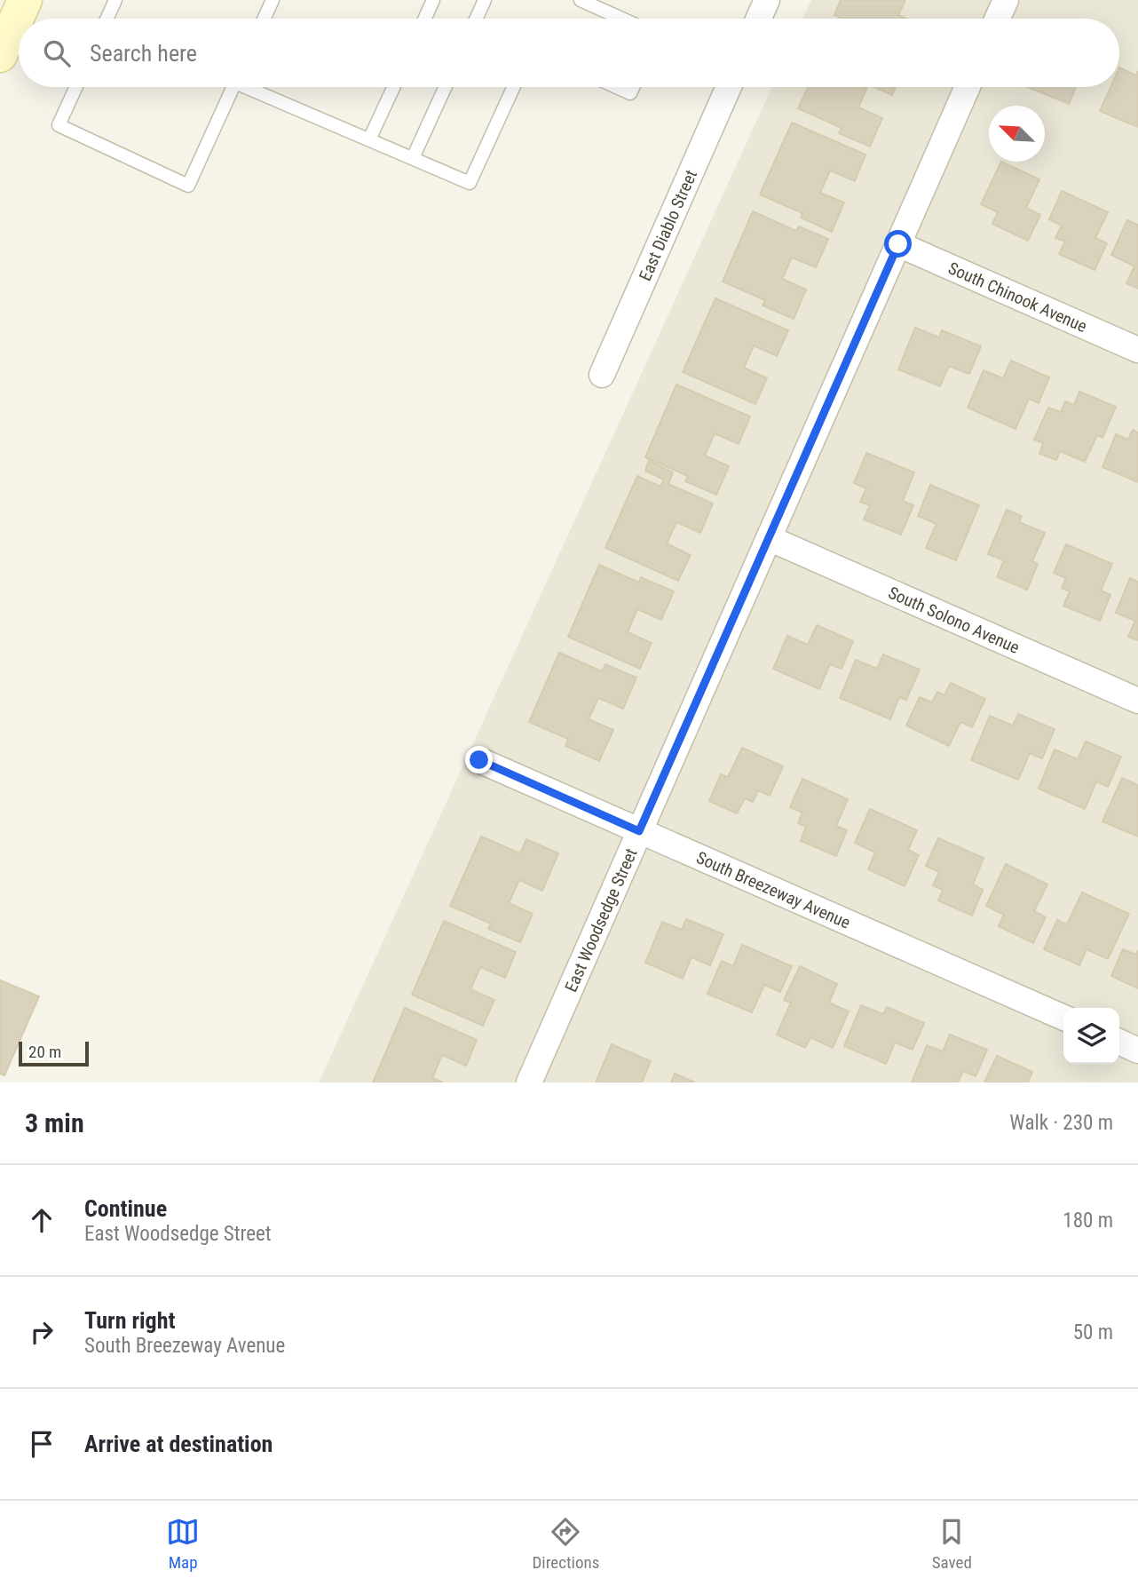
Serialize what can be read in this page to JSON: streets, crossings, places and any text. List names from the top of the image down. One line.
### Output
{"streets":{"street":["East Diablo Street","South Chinook Avenue","South Solono Avenue","South Breezeway Avenue","East Woodsedge Street"]},"crossings":[["South Chinook Avenue","East Woodsedge Street"],["South Solono Avenue","East Woodsedge Street"],["South Breezeway Avenue","East Woodsedge Street"]],"scale_bar":"20 m","north":"top left","page":{"search":"Search here","scale":"20 m","heading":["3 min","Walk · 230 m"],"list":[["Continue","East Woodsedge Street","180 m"],["Turn right","South Breezeway Avenue","50 m"],"Arrive at destination"],"nav":["Map","Directions","Saved"]}}
